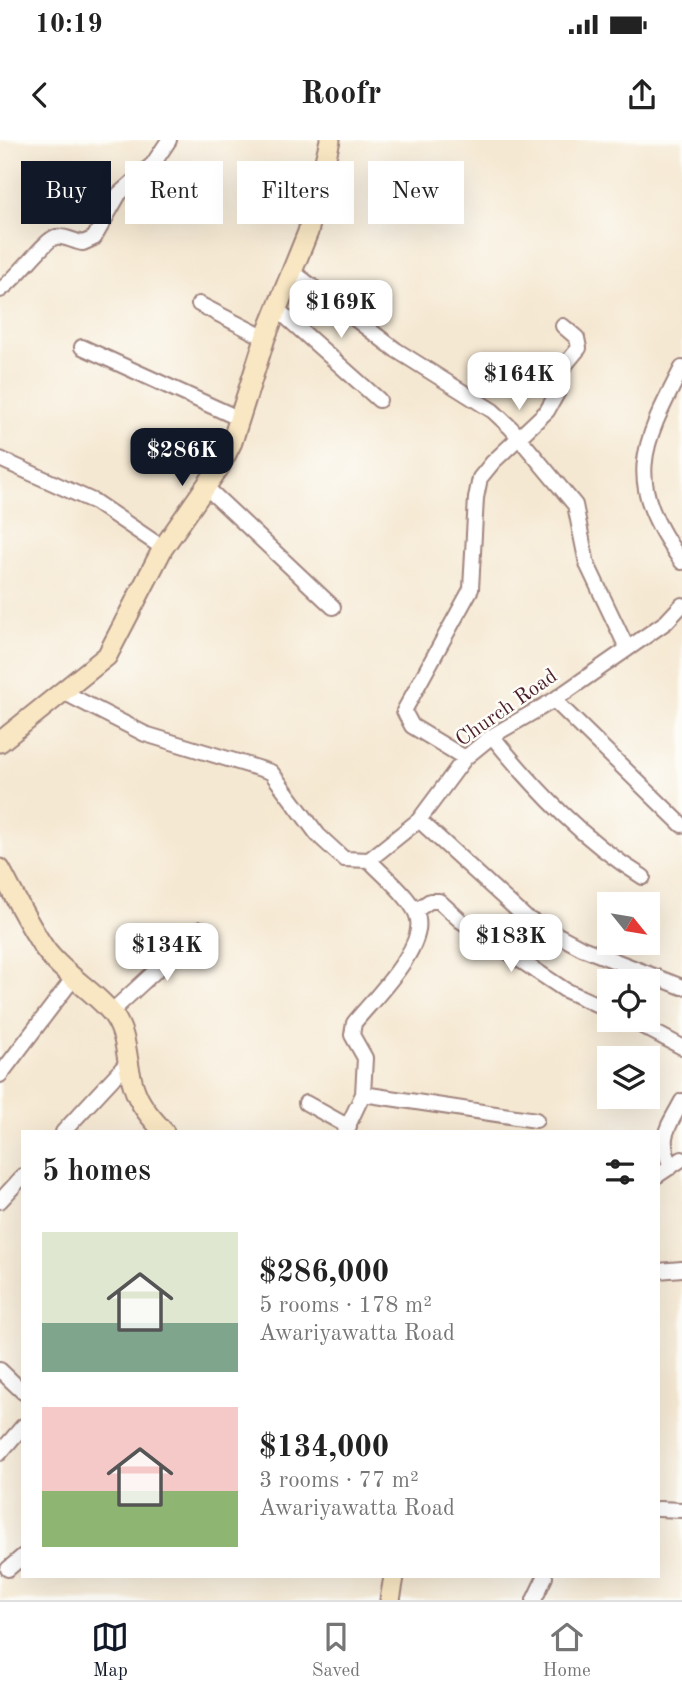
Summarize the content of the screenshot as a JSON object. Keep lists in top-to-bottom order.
{
  "streets": {
    "street": ["Church Road"]
  },
  "north": "bottom right",
  "page": {
    "status": "10:19",
    "header": "Roofr",
    "chip": [
      "Buy",
      "Rent",
      "Filters",
      "New"
    ],
    "price": [
      "$169K",
      "$164K",
      "$286K",
      "$183K",
      "$134K"
    ],
    "heading": "5 homes",
    "list": [
      {
        "name": "$286,000",
        "note": "5 rooms · 178 m² · Awariyawatta Road"
      },
      {
        "name": "$134,000",
        "note": "3 rooms · 77 m² · Awariyawatta Road"
      }
    ],
    "tabs": ["Map", "Saved", "Home"]
  }
}
